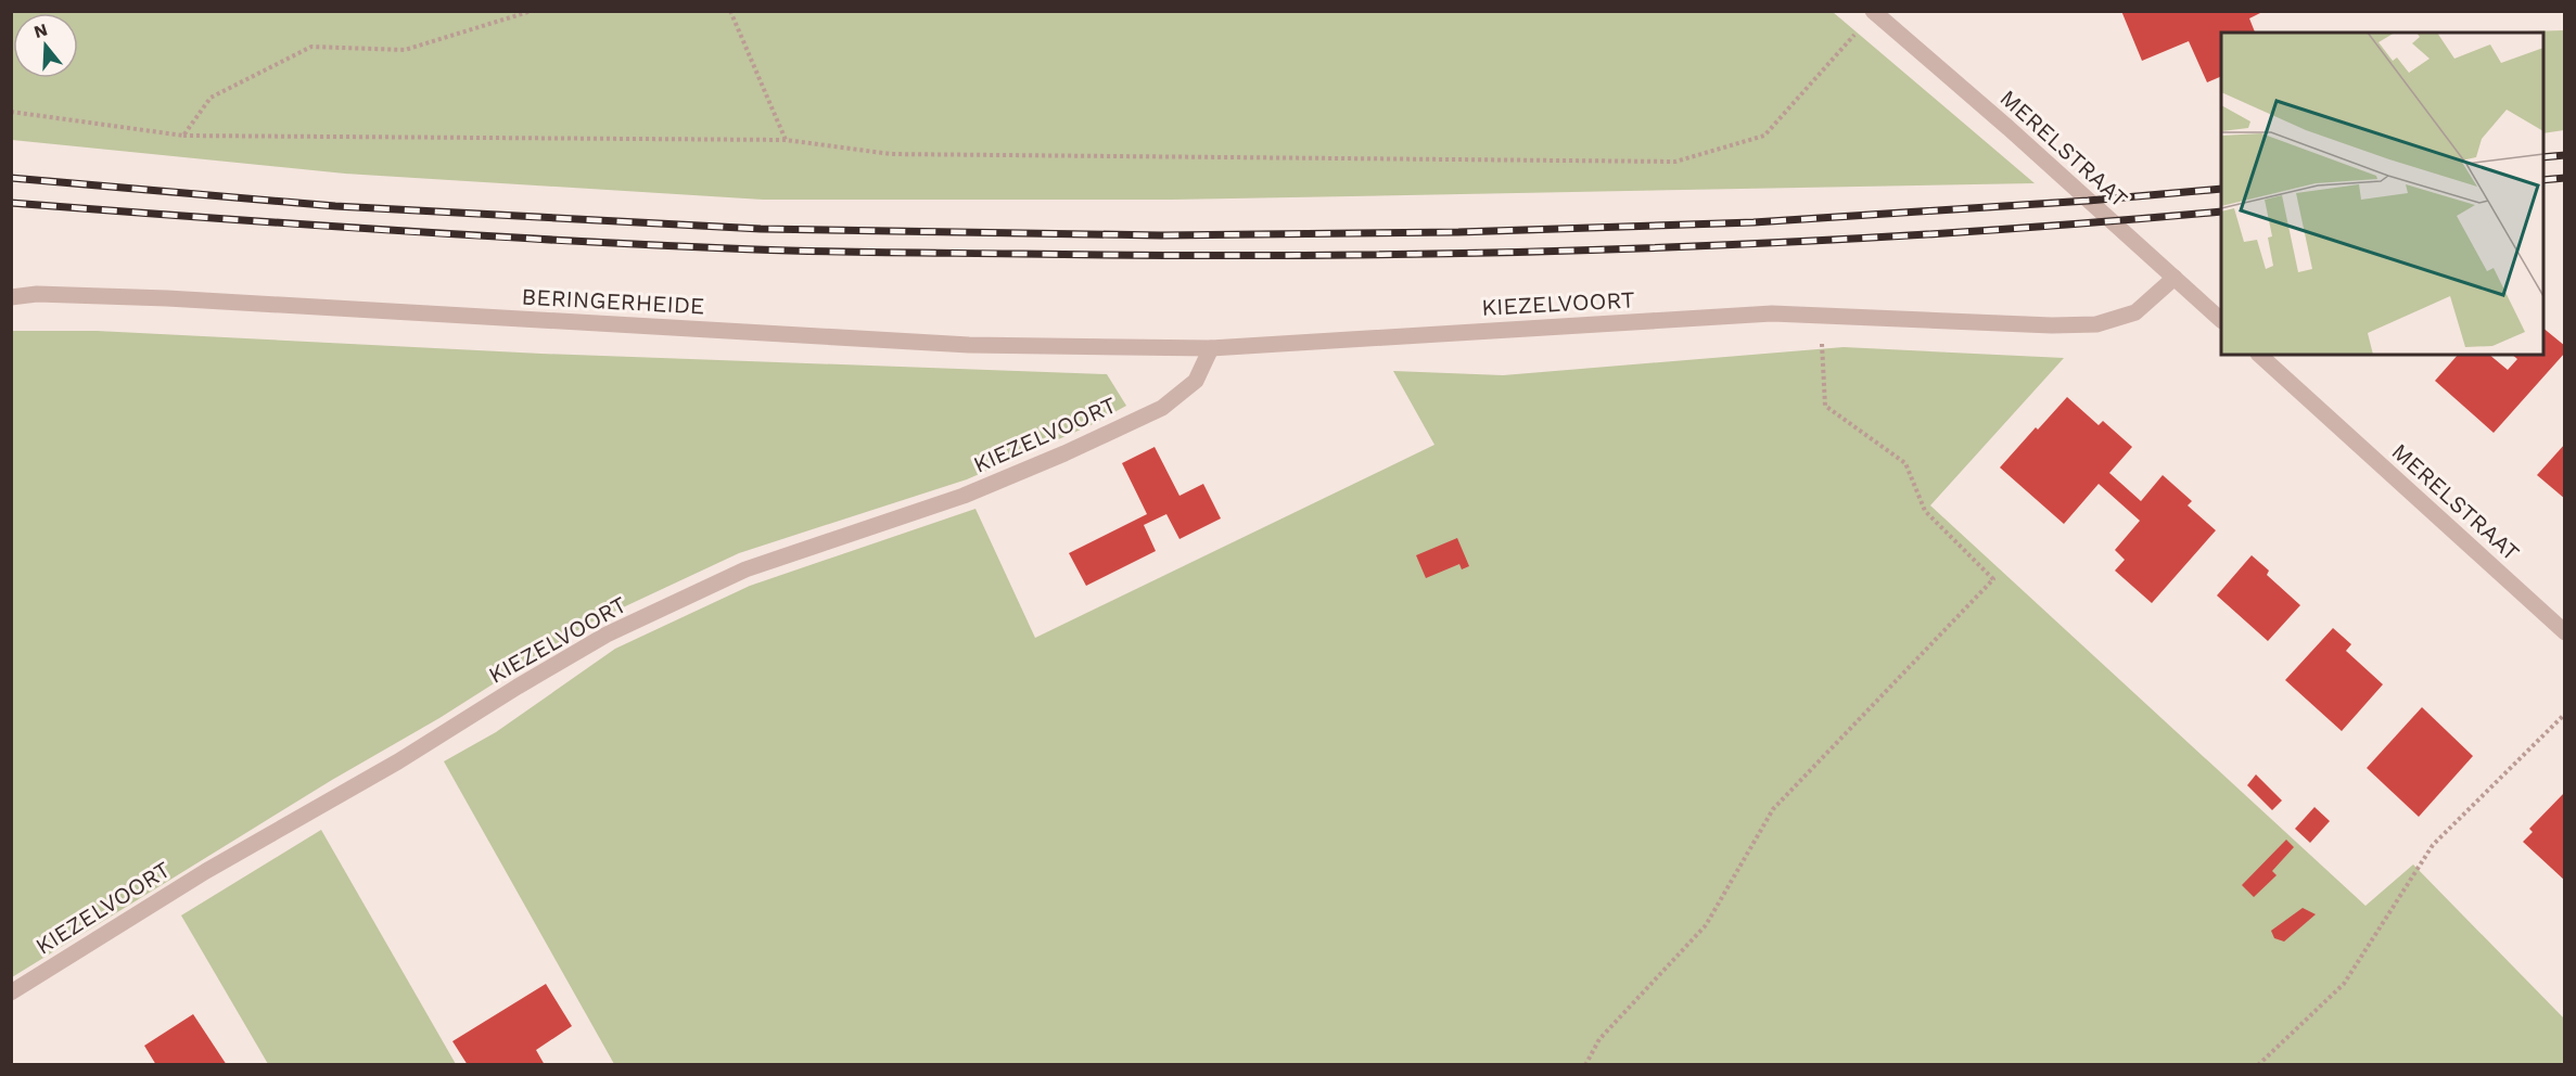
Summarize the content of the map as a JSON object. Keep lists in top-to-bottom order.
{
  "streets": {
    "street": ["MERELSTRAAT", "BERINGERHEIDE", "KIEZELVOORT"]
  },
  "crossings": [
    ["MERELSTRAAT", "KIEZELVOORT"],
    ["BERINGERHEIDE", "KIEZELVOORT"]
  ],
  "north": "top"
}
